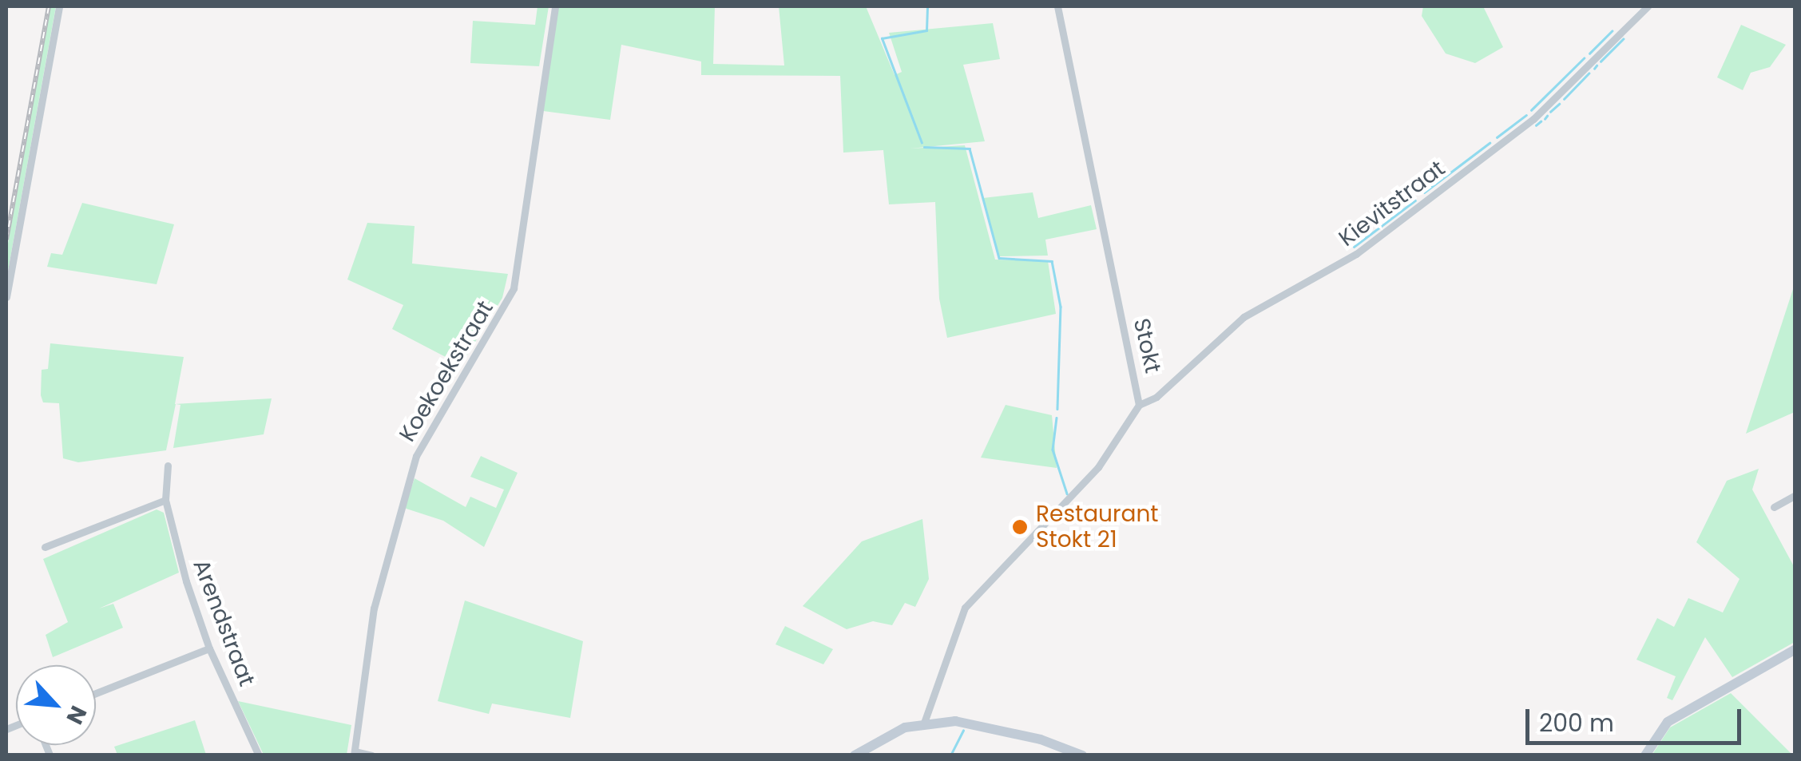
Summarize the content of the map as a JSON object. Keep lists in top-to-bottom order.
{
  "streets": {
    "street": [
      "Kievitstraat",
      "Stokt",
      "Koekoekstraat",
      "Arendstraat"
    ]
  },
  "crossings": [
    ["Kievitstraat", "Stokt"]
  ],
  "places": ["Restaurant Stokt 21"],
  "scale_bar": "200 m",
  "north": "bottom right"
}
